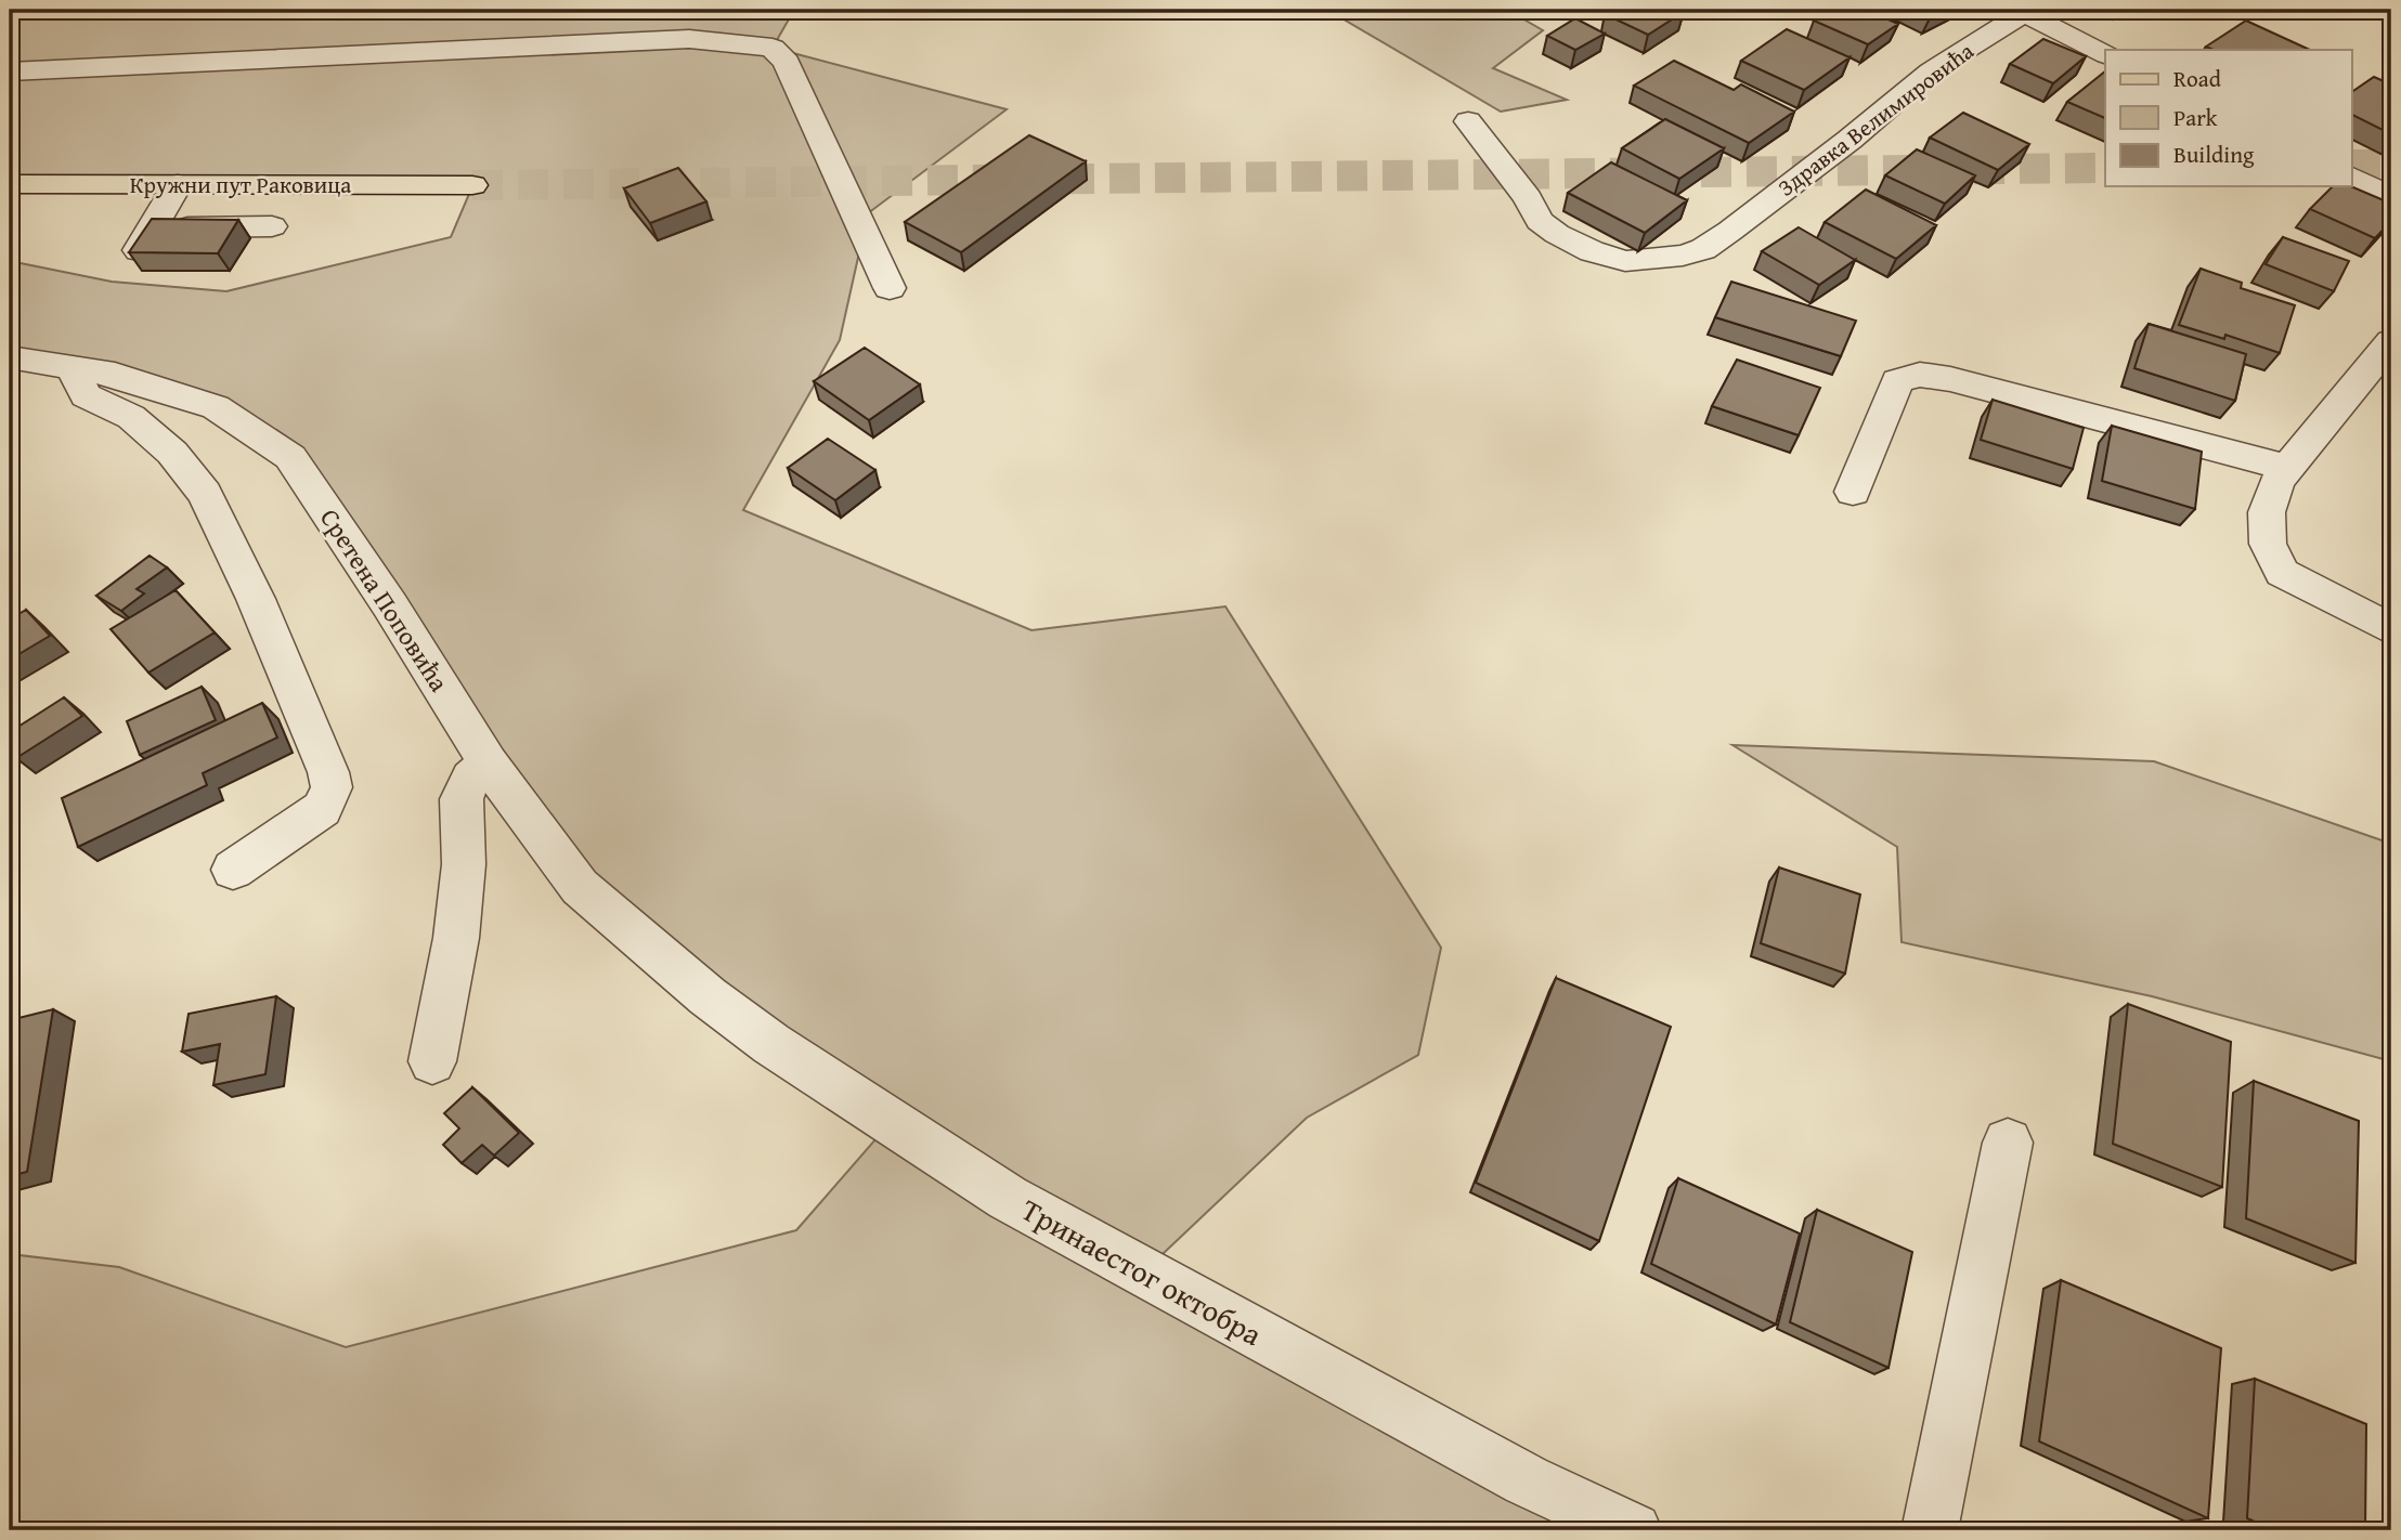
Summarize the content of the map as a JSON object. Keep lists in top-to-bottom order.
{
  "streets": {
    "main road": ["Кружни пут Раковица"],
    "street": ["Здравка Велимировића", "Сретена Поповића", "Тринаестог октобра"]
  },
  "crossings": [
    ["Сретена Поповића", "Тринаестог октобра"]
  ],
  "legend": ["Road", "Park", "Building"]
}
